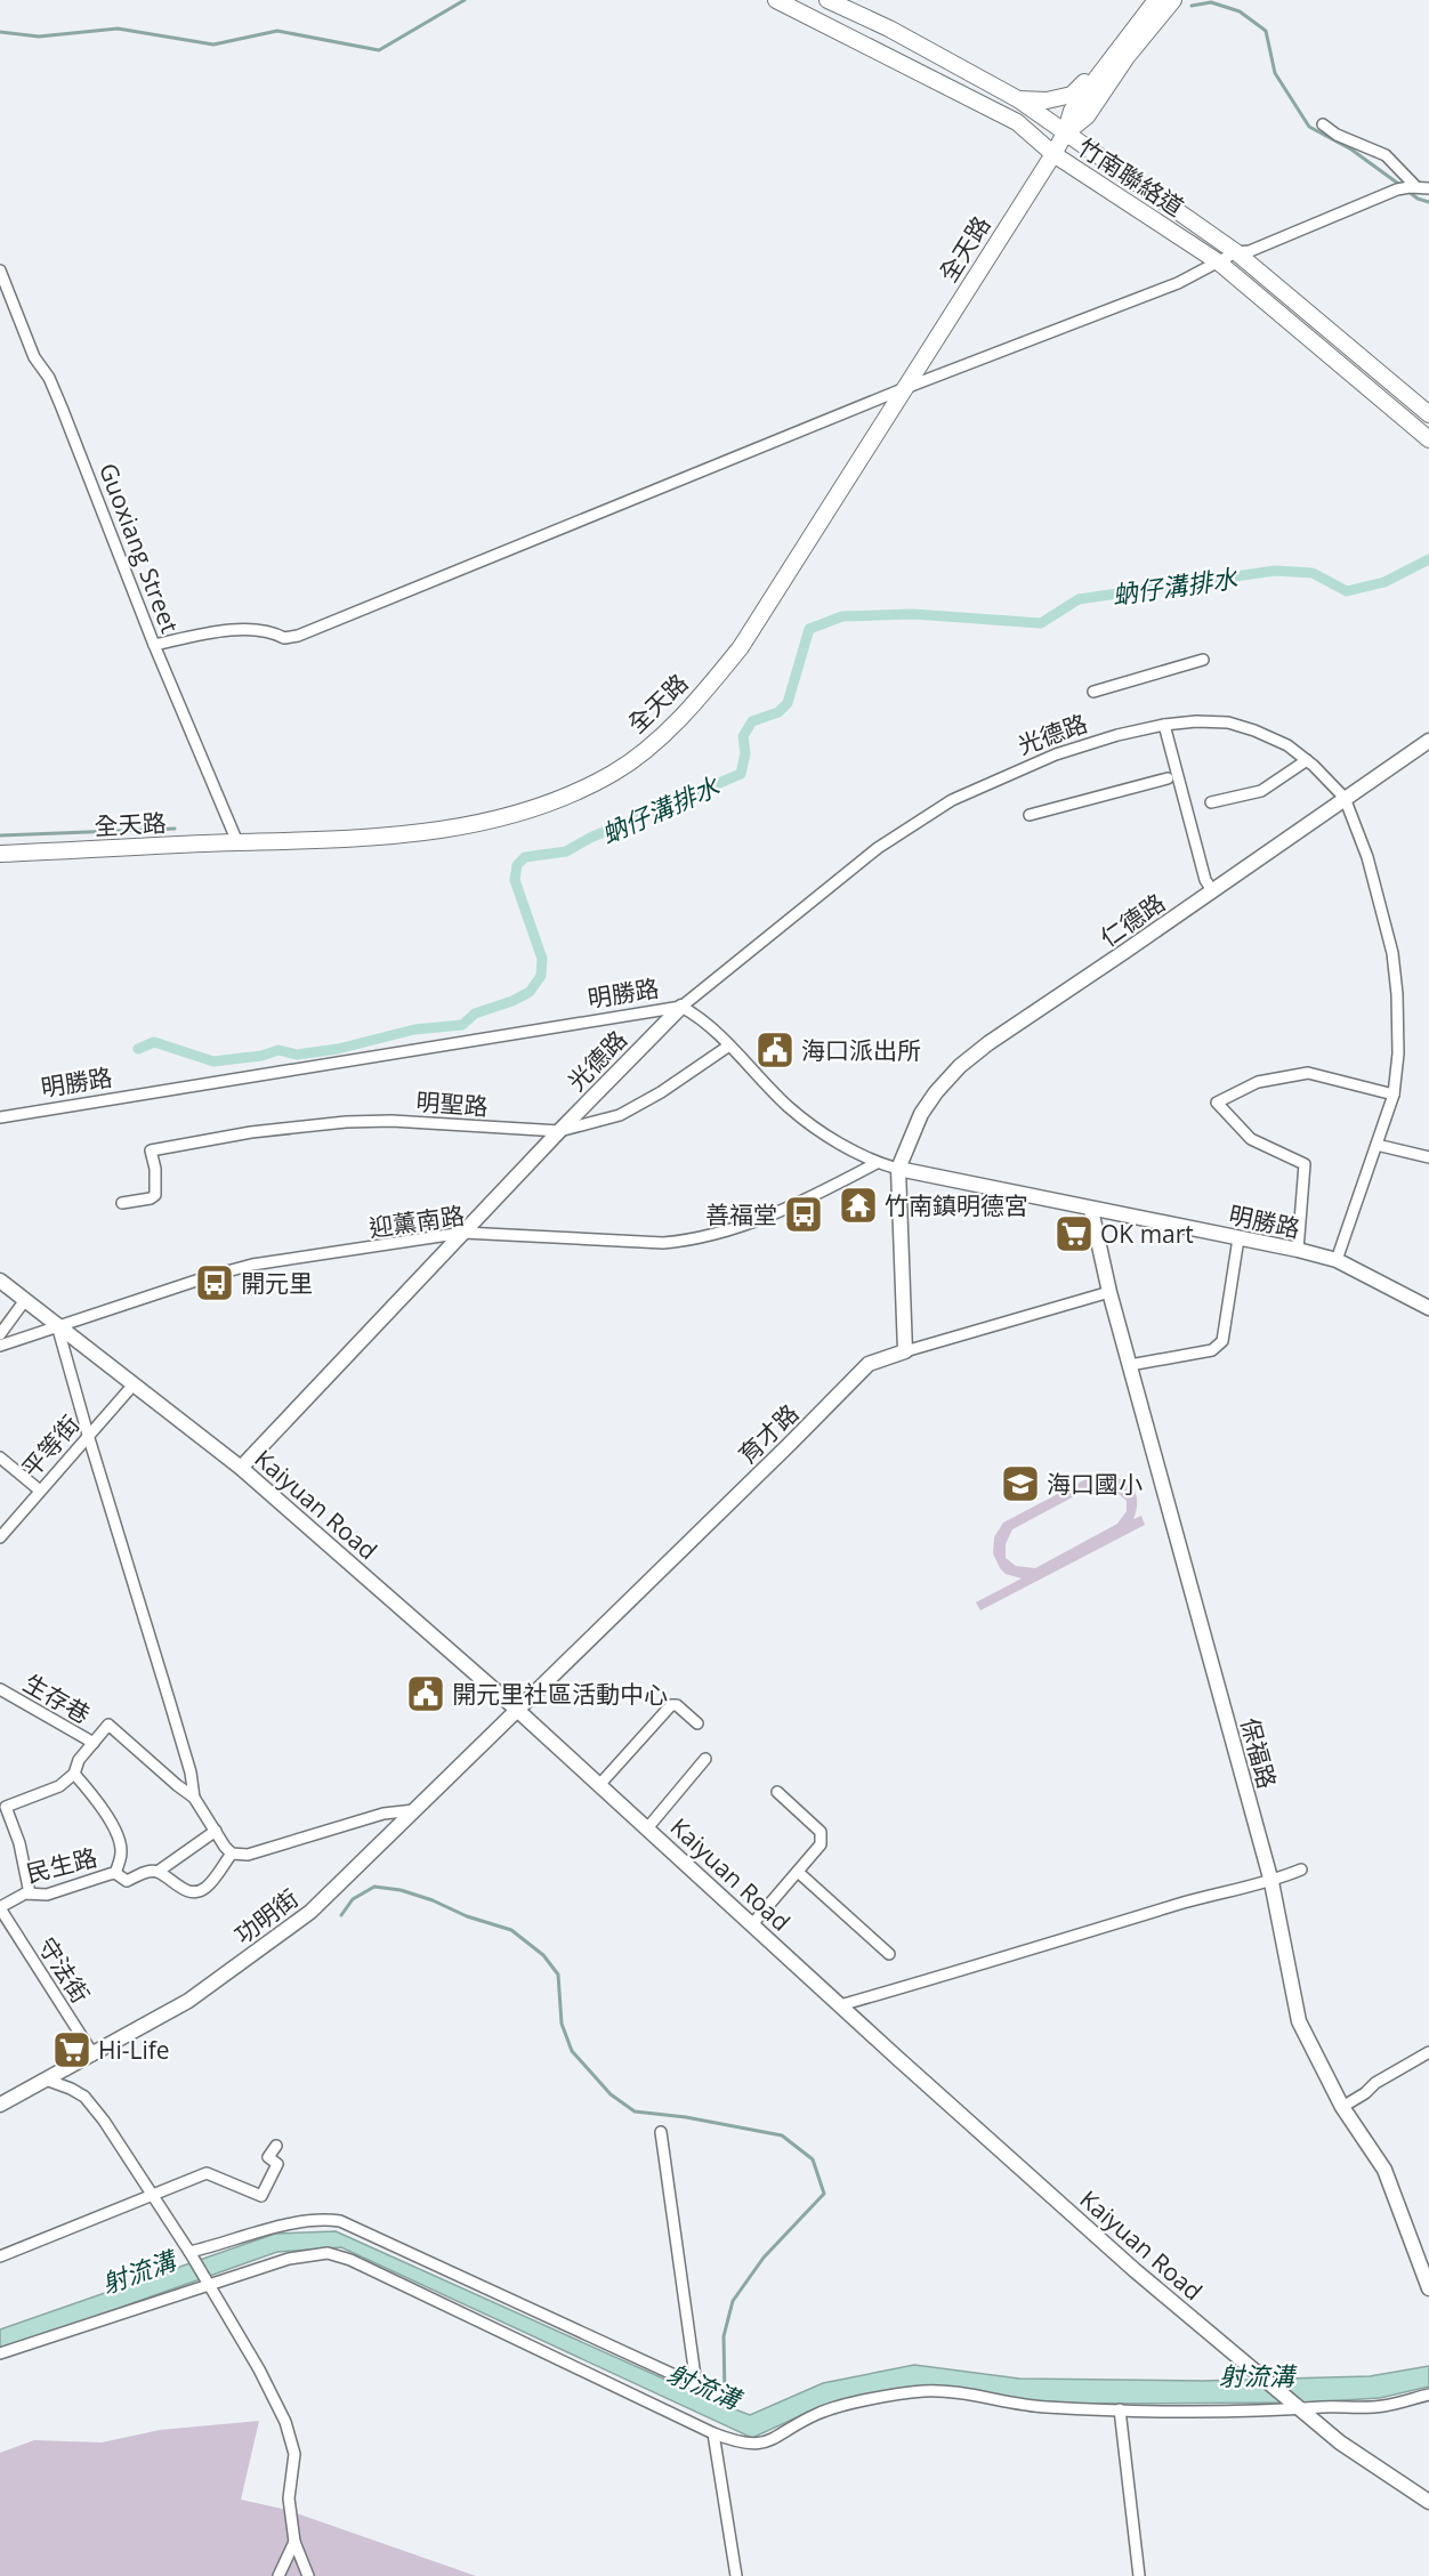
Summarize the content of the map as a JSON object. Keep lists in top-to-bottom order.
{
  "streets": {
    "main road": ["竹南聯絡道", "全天路"],
    "street": [
      "Guoxiang Street",
      "光德路",
      "仁德路",
      "明勝路",
      "明聖路",
      "迎薰南路",
      "育才路",
      "平等街",
      "Kaiyuan Road",
      "生存巷",
      "保福路",
      "民生路",
      "功明街",
      "守法街"
    ]
  },
  "crossings": [
    ["竹南聯絡道", "全天路"],
    ["全天路", "Guoxiang Street"],
    ["光德路", "仁德路"],
    ["光德路", "明勝路"],
    ["光德路", "明聖路"],
    ["光德路", "迎薰南路"],
    ["光德路", "Kaiyuan Road"],
    ["仁德路", "明勝路"],
    ["明勝路", "明聖路"],
    ["明勝路", "迎薰南路"],
    ["明勝路", "保福路"],
    ["迎薰南路", "Kaiyuan Road"],
    ["育才路", "Kaiyuan Road"],
    ["育才路", "保福路"],
    ["育才路", "功明街"],
    ["平等街", "Kaiyuan Road"],
    ["Kaiyuan Road", "功明街"],
    ["民生路", "守法街"],
    ["功明街", "守法街"]
  ],
  "water": ["蚋仔溝排水", "射流溝"],
  "places": {
    "public building": ["海口派出所", "開元里社區活動中心"],
    "temple": ["竹南鎮明德宮"],
    "bus stop": ["善福堂", "開元里"],
    "supermarket": ["OK mart", "Hi-Life"],
    "school or university": ["海口國小"]
  }
}
